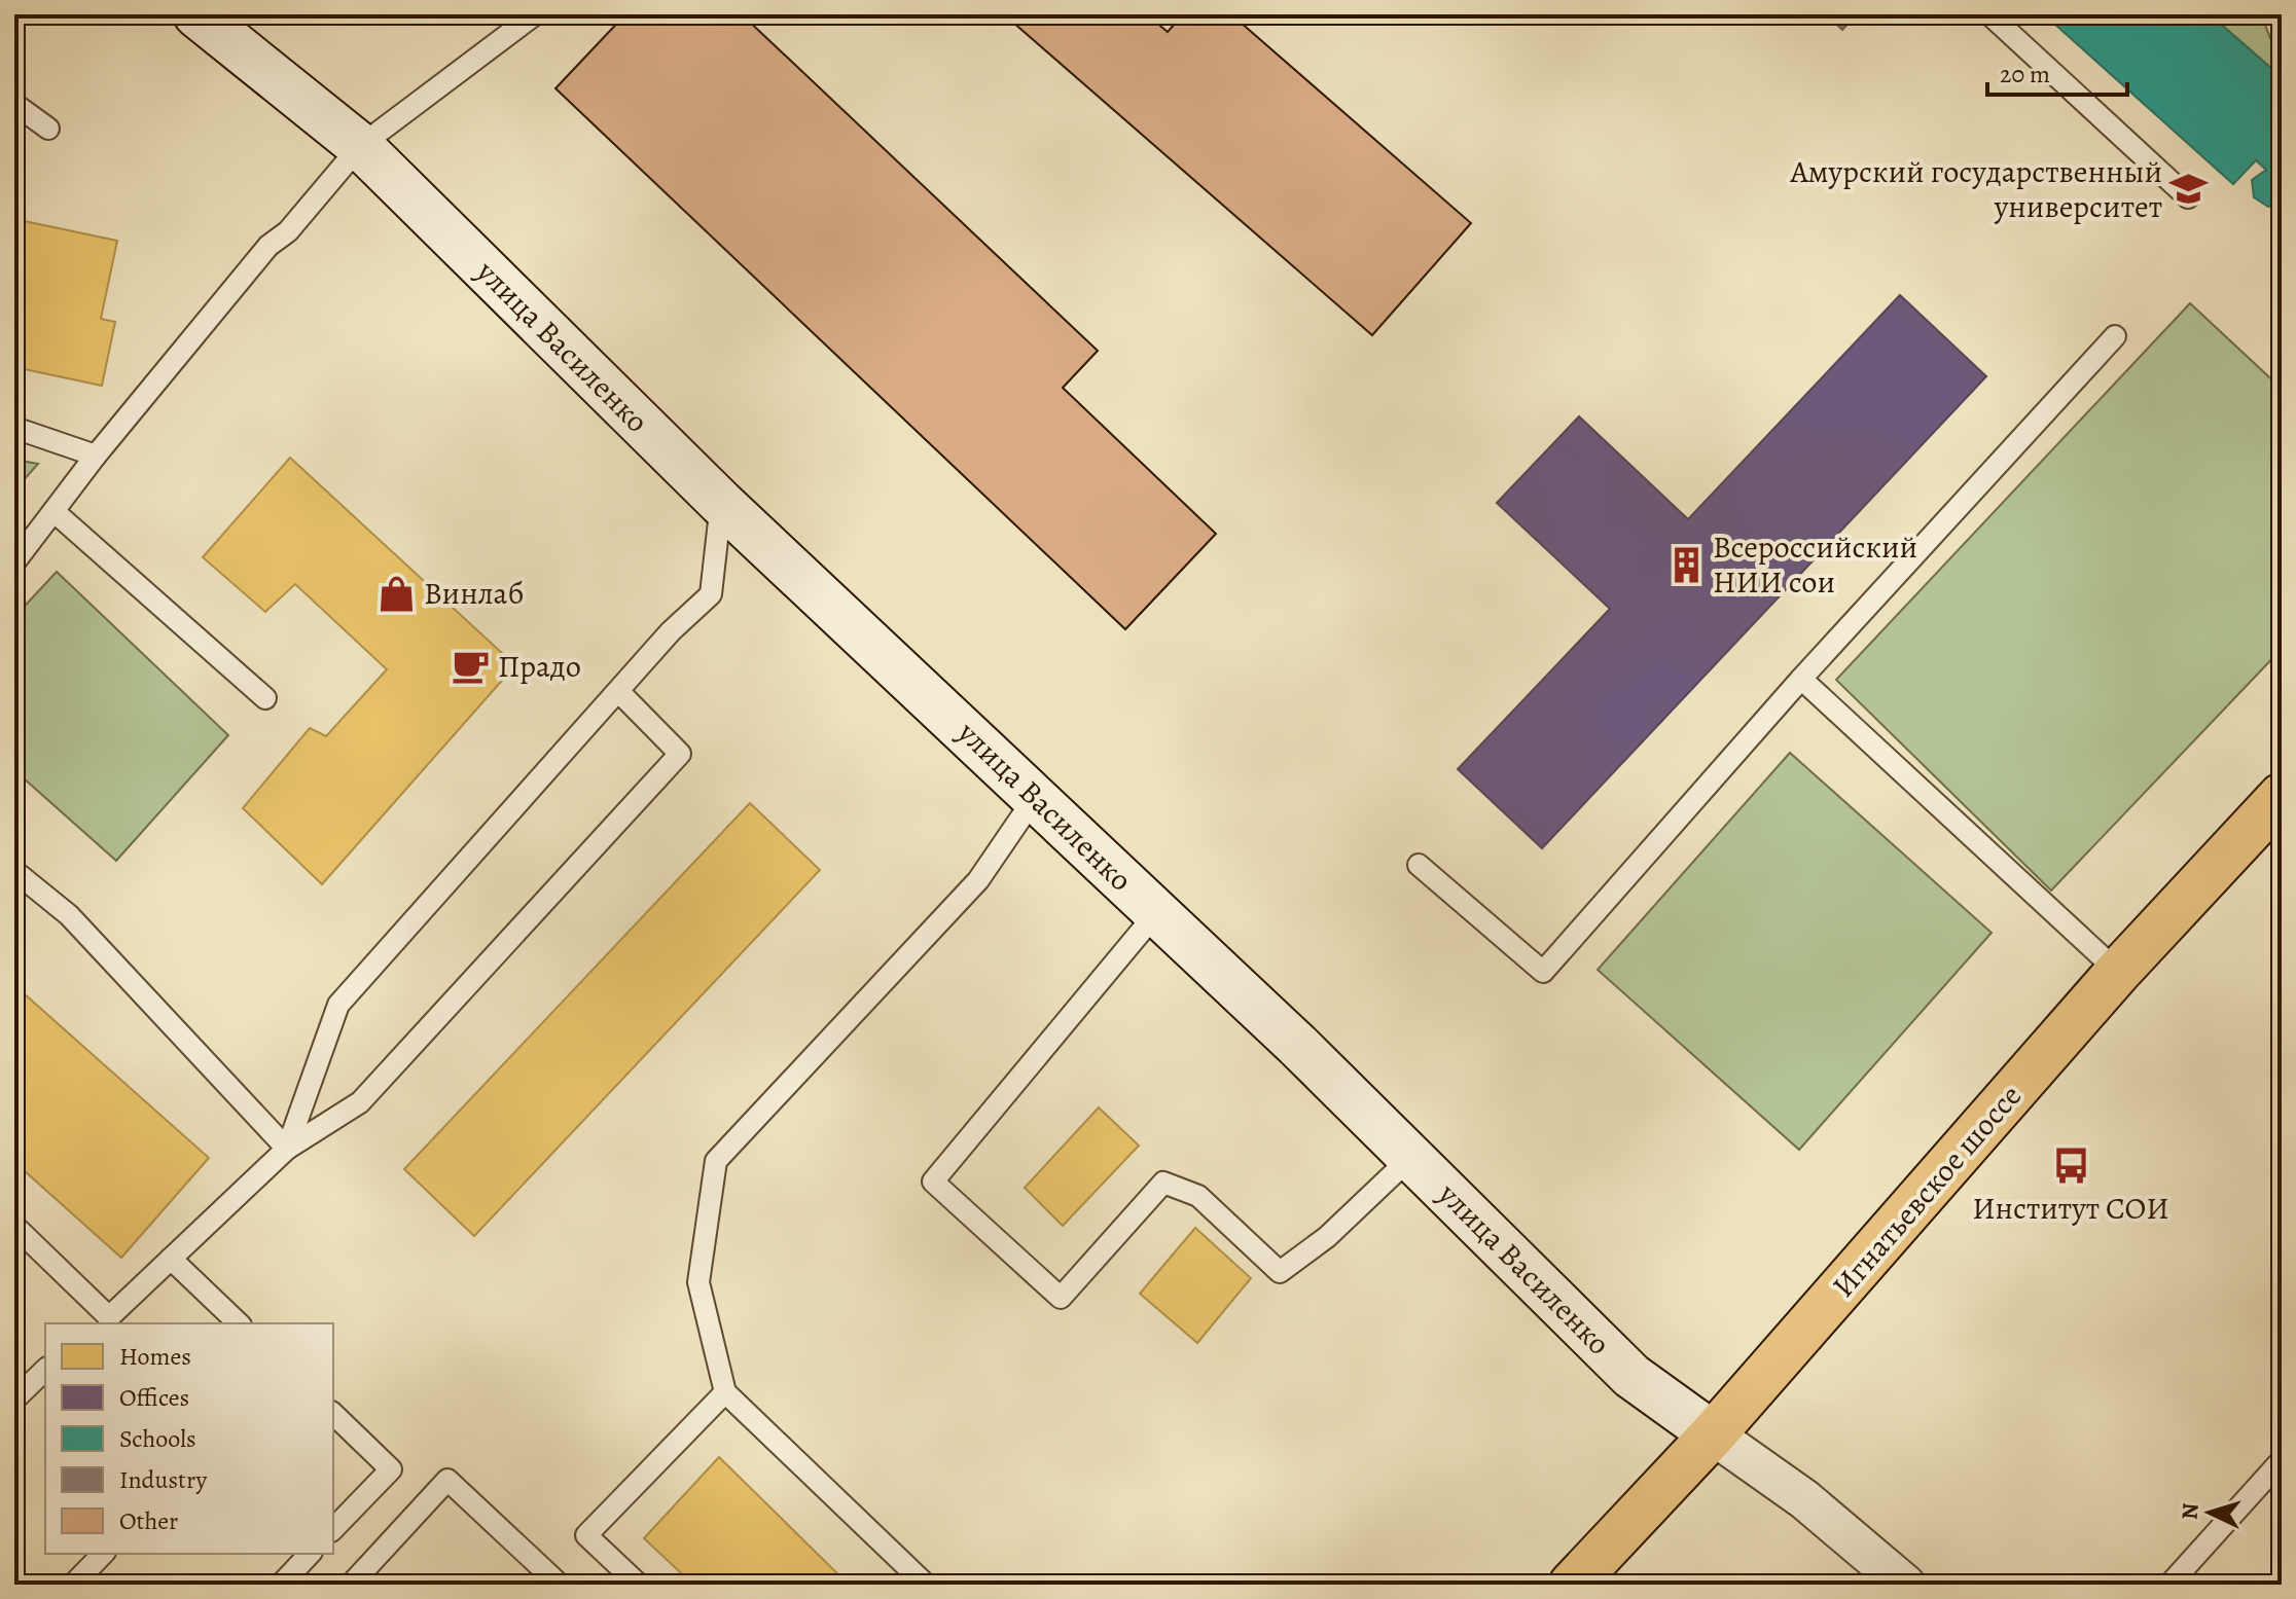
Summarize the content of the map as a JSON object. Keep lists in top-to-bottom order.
{
  "streets": {
    "main road": ["улица Василенко", "Игнатьевское шоссе"]
  },
  "crossings": [
    ["улица Василенко", "Игнатьевское шоссе"]
  ],
  "places": {
    "school or university": ["Амурский государственный университет"],
    "building": ["Всероссийский НИИ сои"],
    "shop": ["Винлаб"],
    "cafe": ["Прадо"],
    "bus stop": ["Институт СОИ"]
  },
  "legend": [
    "Homes",
    "Offices",
    "Schools",
    "Industry",
    "Other"
  ],
  "scale_bar": "20 m",
  "north": "left"
}
